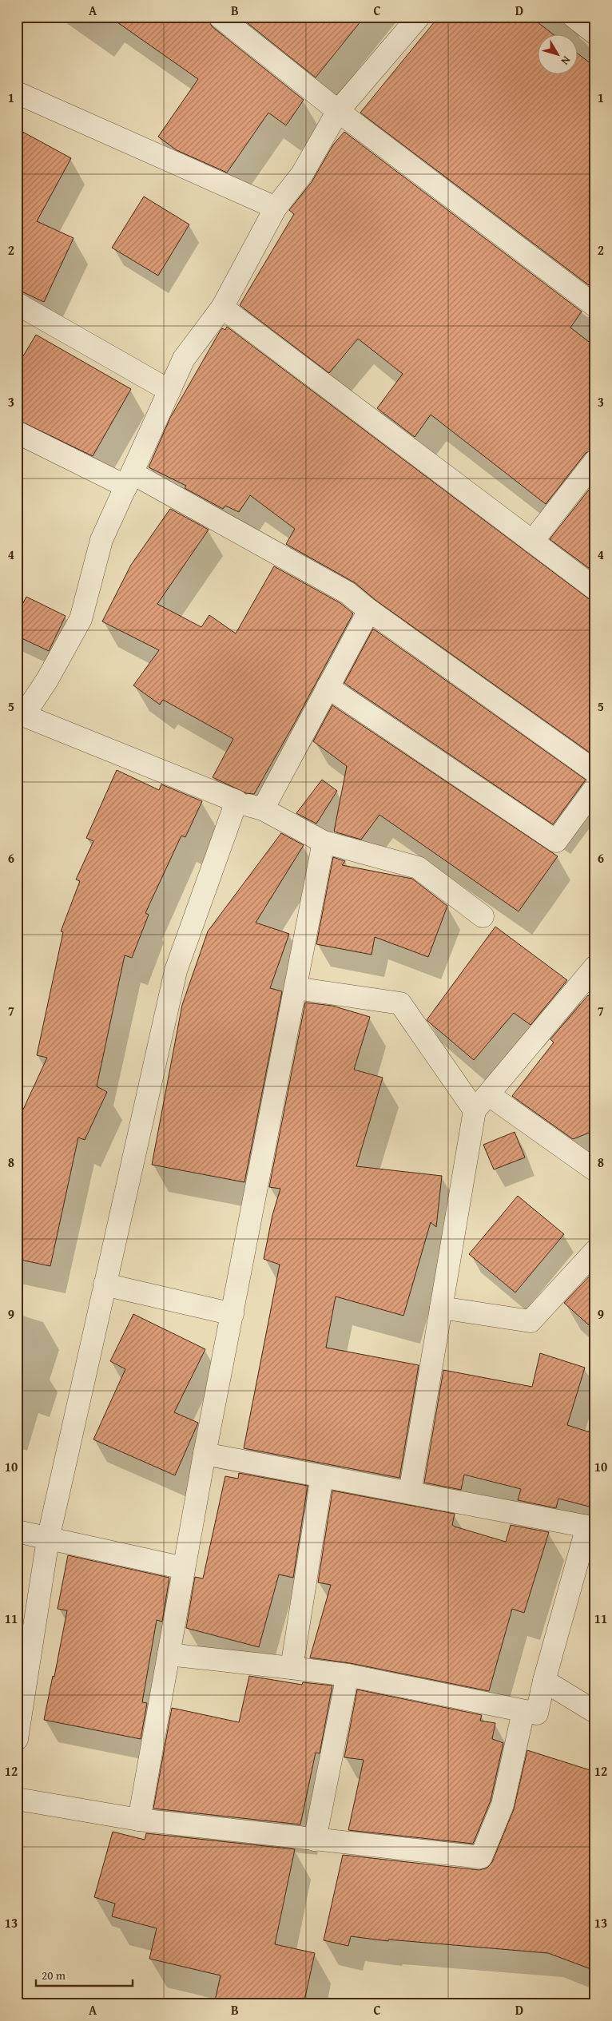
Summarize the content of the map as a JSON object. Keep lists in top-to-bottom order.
{
  "scale_bar": "20 m",
  "north": "bottom right",
  "grid": {
    "columns": [
      "A",
      "B",
      "C",
      "D"
    ],
    "rows": [
      "1",
      "2",
      "3",
      "4",
      "5",
      "6",
      "7",
      "8",
      "9",
      "10",
      "11",
      "12",
      "13"
    ]
  }
}
